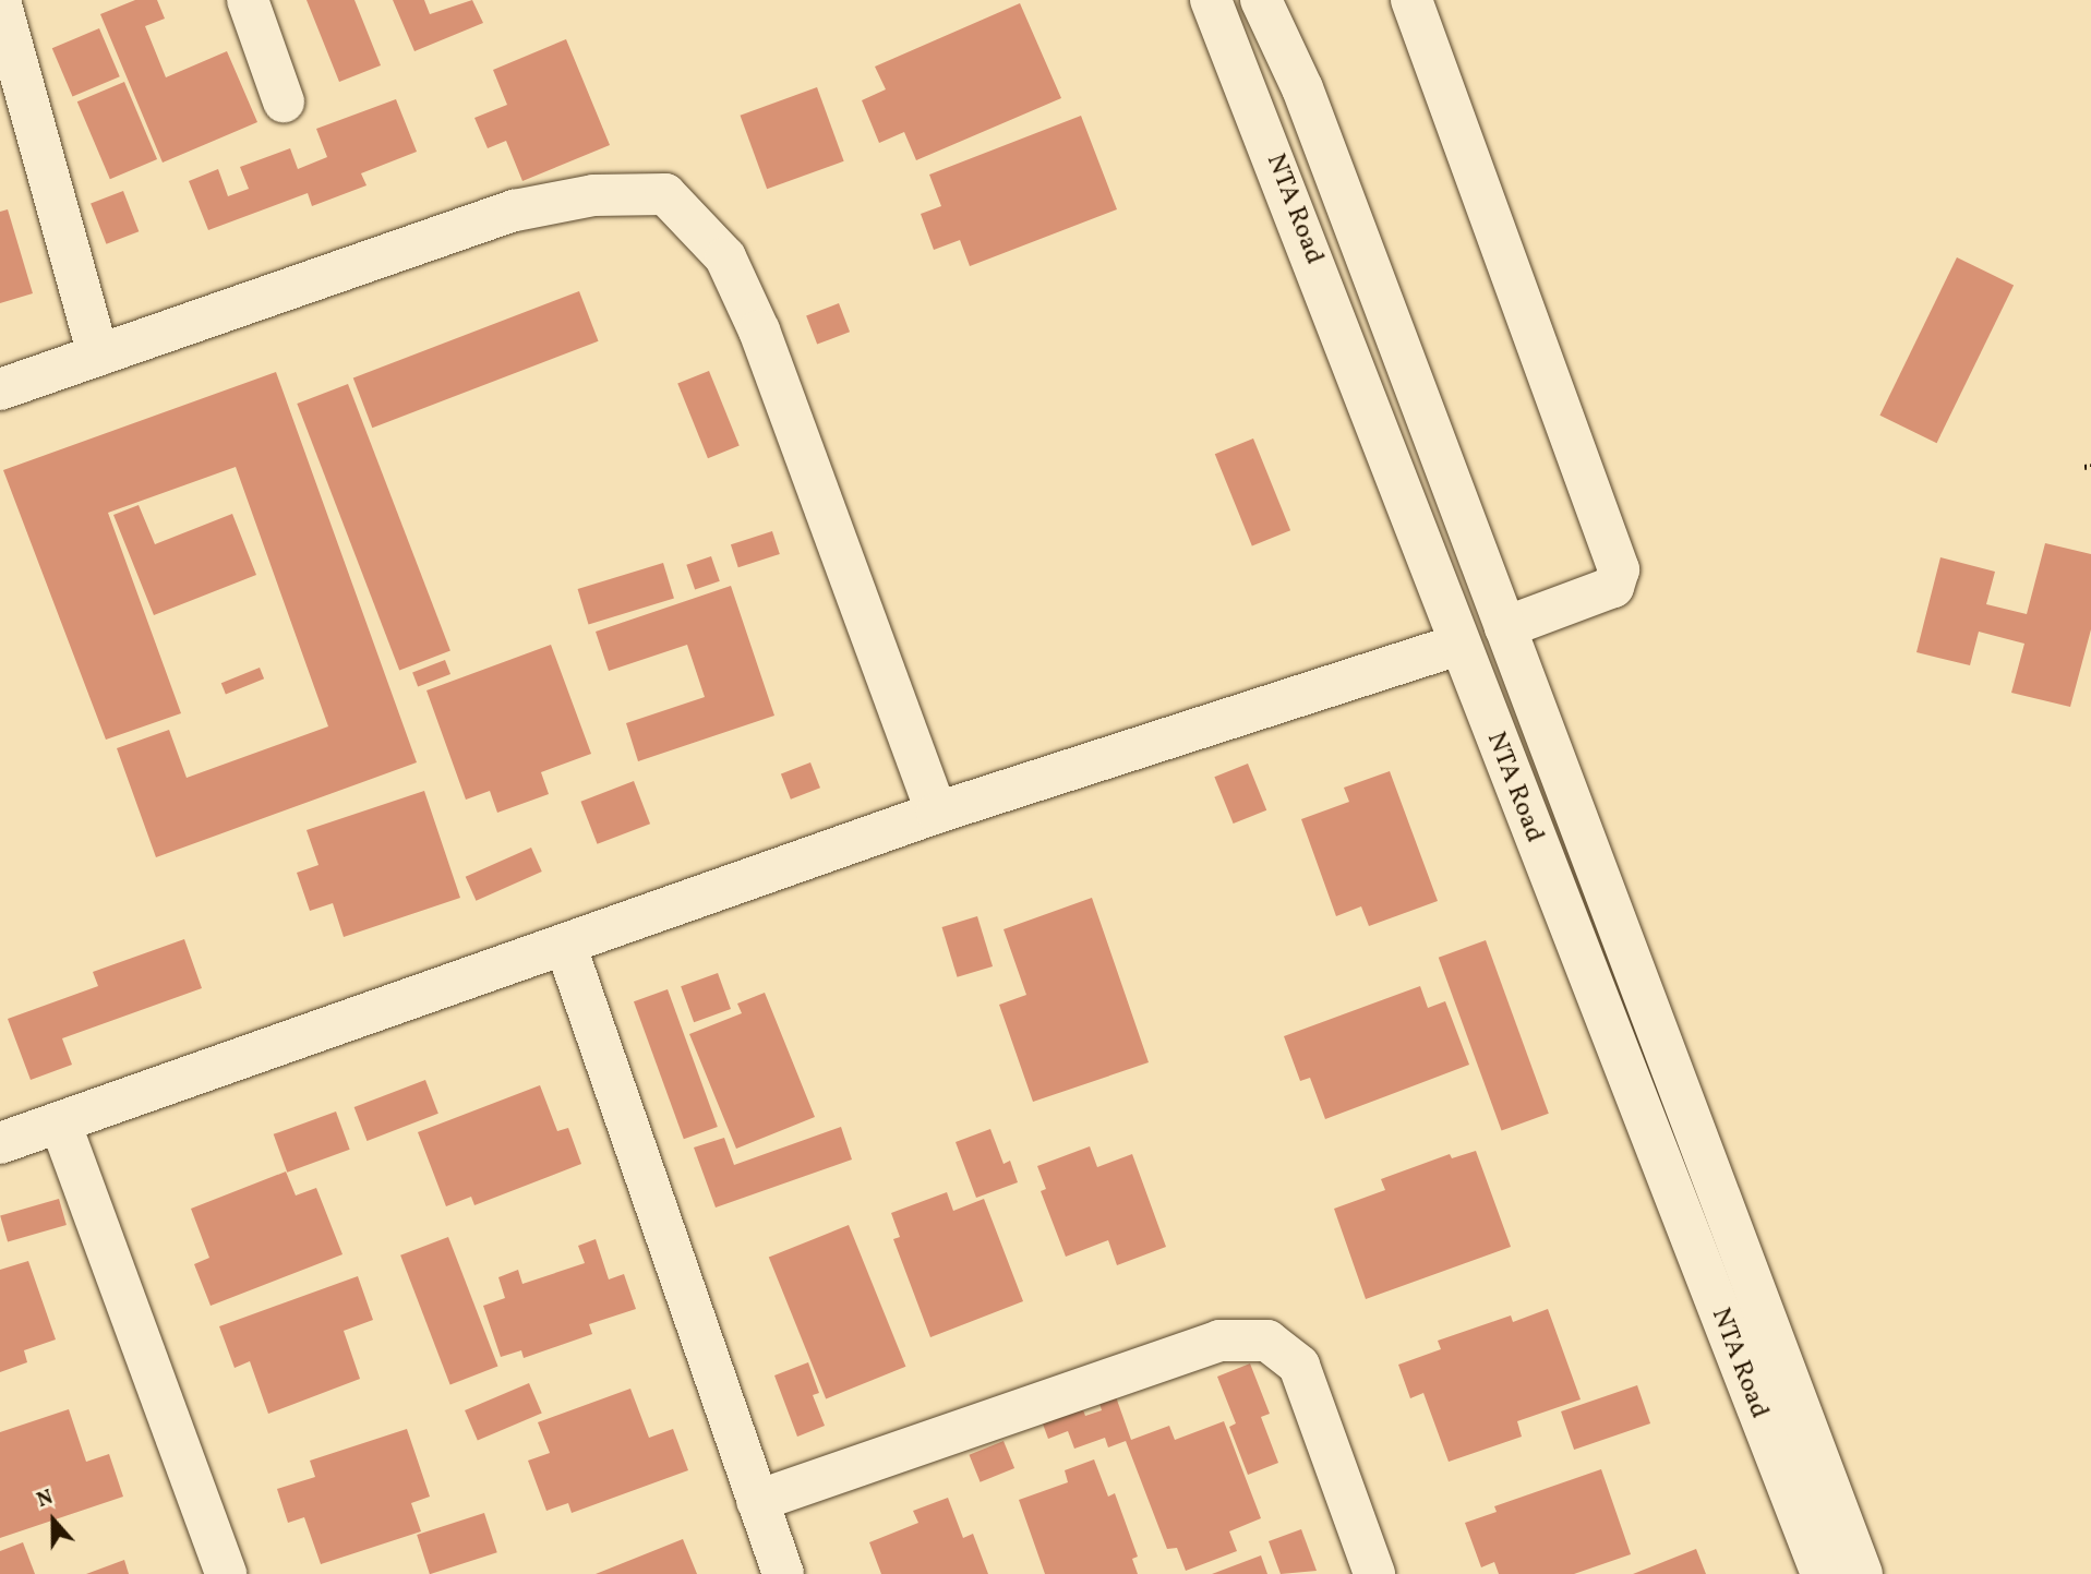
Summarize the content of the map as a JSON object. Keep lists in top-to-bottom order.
{
  "streets": {
    "street": ["NTA Road"]
  },
  "north": "top"
}
